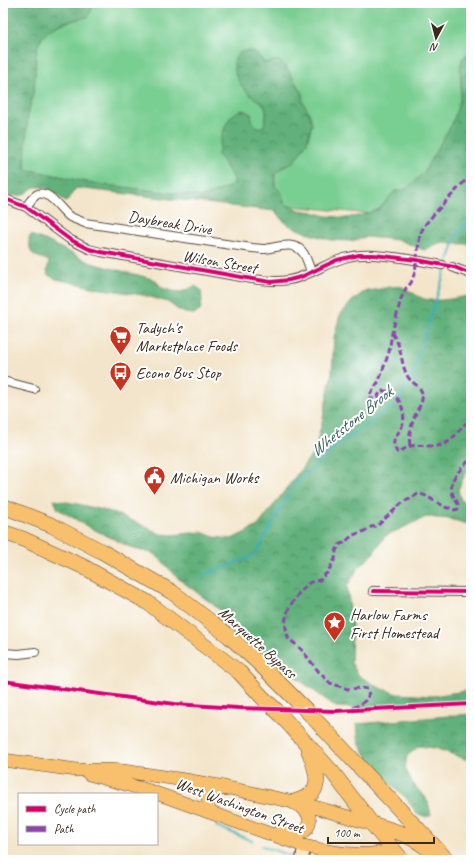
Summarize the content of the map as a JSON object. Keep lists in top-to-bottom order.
{
  "streets": {
    "highway": ["Marquette Bypass"],
    "main road": ["West Washington Street"],
    "street": ["Daybreak Drive", "Wilson Street"]
  },
  "crossings": [
    ["Daybreak Drive", "Wilson Street"]
  ],
  "water": ["Whetstone Brook"],
  "places": {
    "supermarket": ["Tadych's Marketplace Foods"],
    "bus stop": ["Econo Bus Stop"],
    "public building": ["Michigan Works"],
    "place": ["Harlow Farms First Homestead"]
  },
  "legend": ["Cycle path", "Path"],
  "scale_bar": "100 m",
  "north": "bottom"
}
